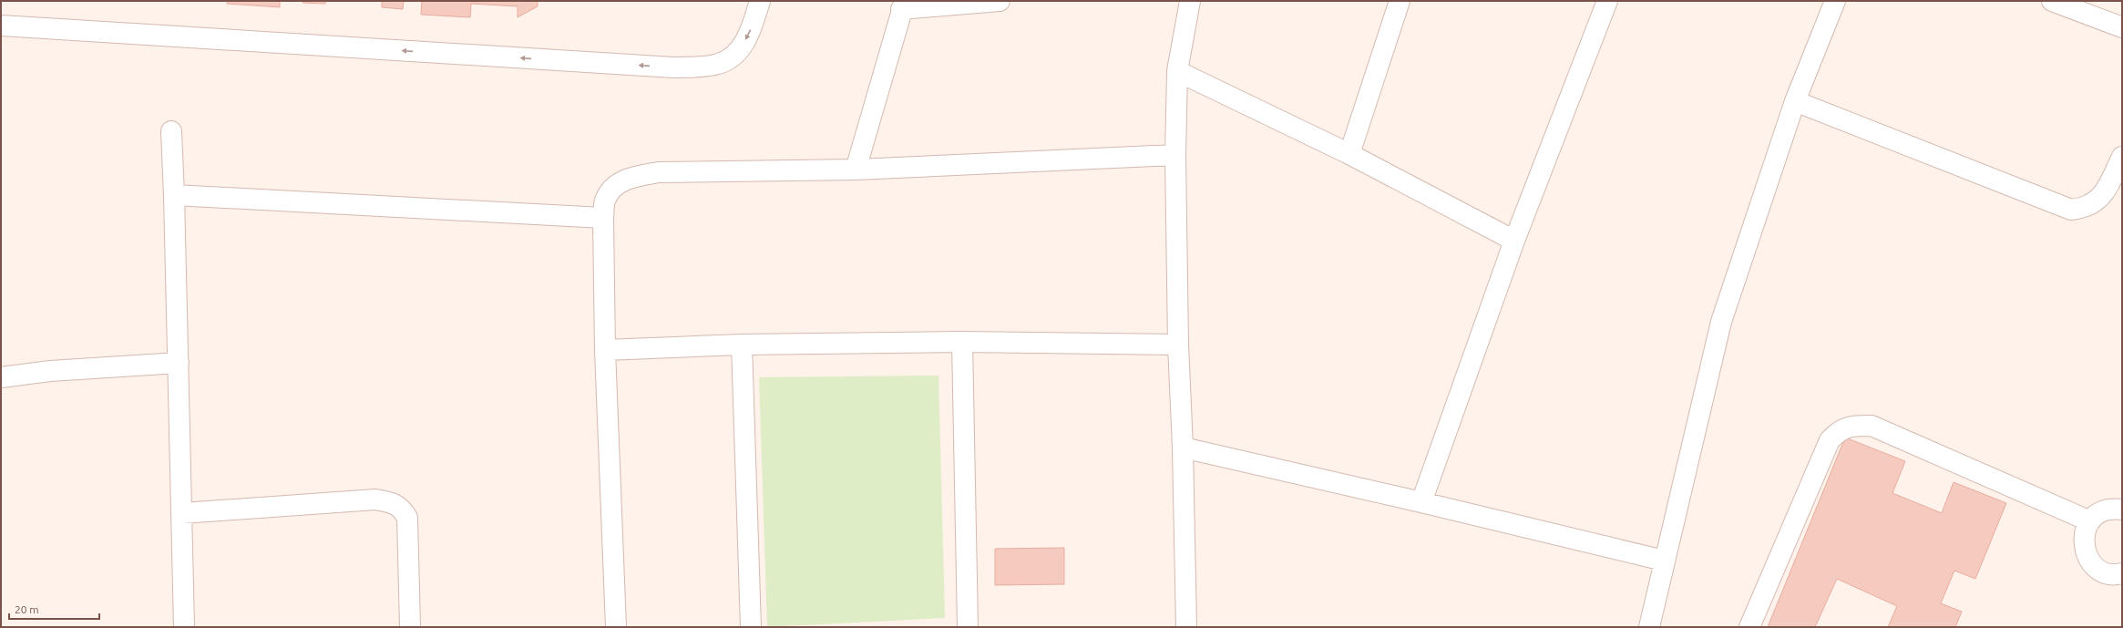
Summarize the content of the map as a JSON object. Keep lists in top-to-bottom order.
{
  "scale_bar": "20 m"
}
